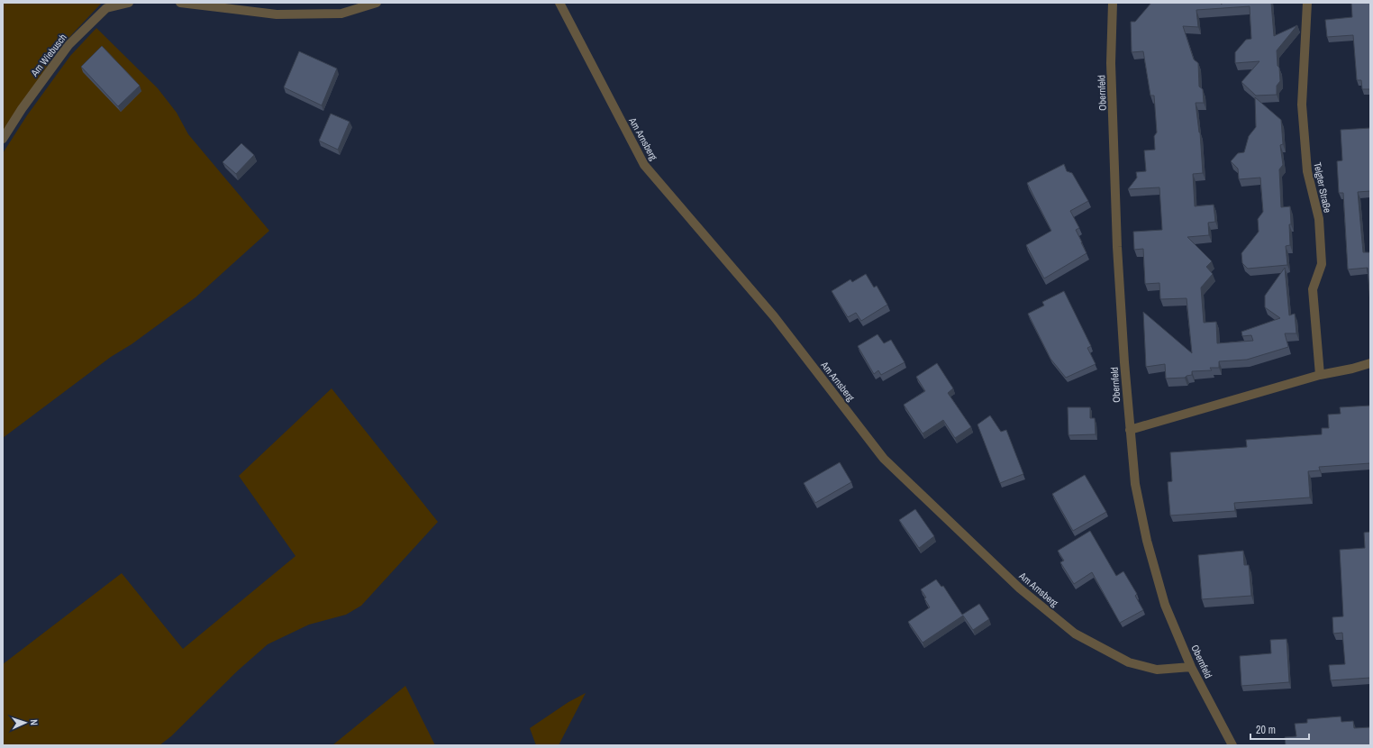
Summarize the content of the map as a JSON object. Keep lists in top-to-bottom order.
{
  "streets": {
    "street": [
      "Am Wiebusch",
      "Obernfeld",
      "Am Arnsberg",
      "Telgter Straße"
    ]
  },
  "crossings": [
    ["Obernfeld", "Am Arnsberg"]
  ],
  "scale_bar": "20 m",
  "north": "right"
}
